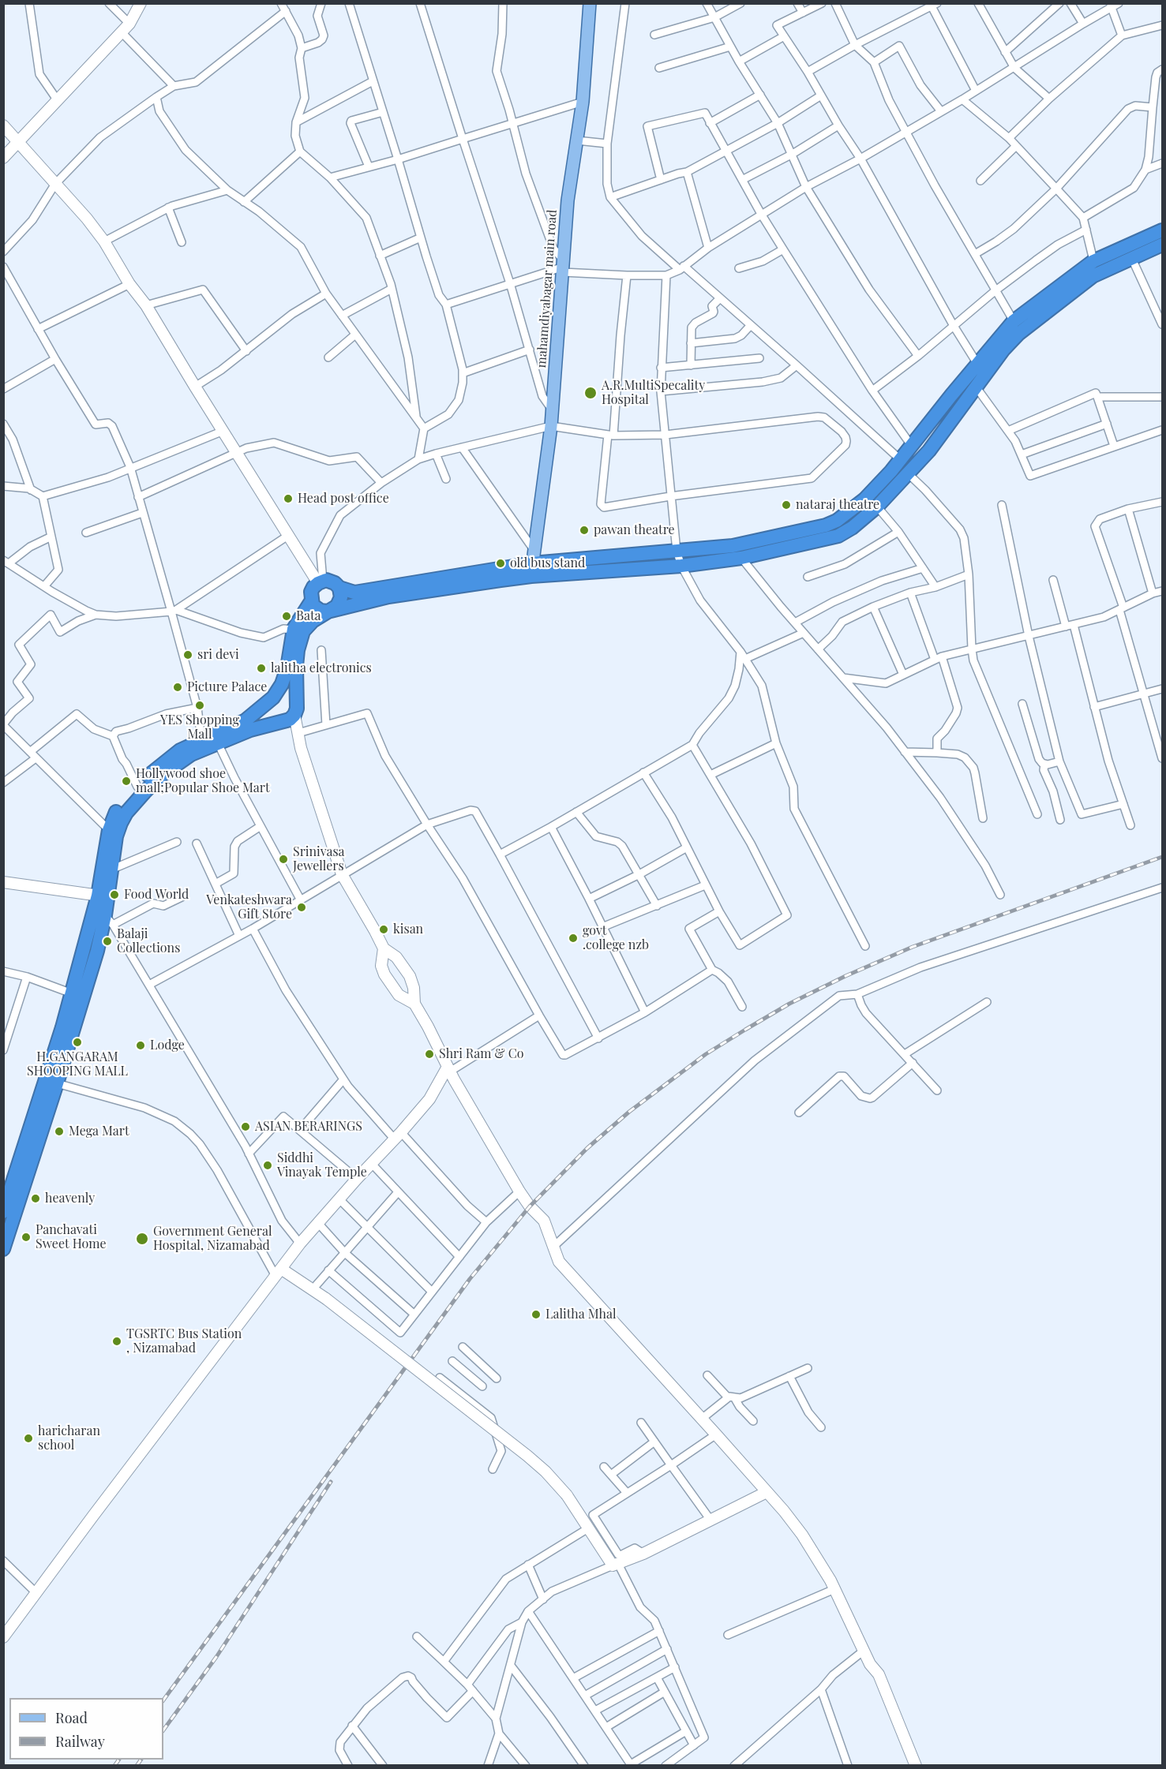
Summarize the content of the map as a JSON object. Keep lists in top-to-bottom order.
{
  "streets": {
    "main road": ["mahamdiyabagar main road"]
  },
  "places": [
    "A.R.MultiSpecality Hospital",
    "Head post office",
    "nataraj theatre",
    "pawan theatre",
    "old bus stand",
    "Bata",
    "sri devi",
    "lalitha electronics",
    "Picture Palace",
    "YES Shopping Mall",
    "Hollywood shoe mall;Popular Shoe Mart",
    "Srinivasa Jewellers",
    "Food World",
    "Venkateshwara Gift Store",
    "kisan",
    "govt .college nzb",
    "Balaji Collections",
    "H.GANGARAM SHOOPING MALL",
    "Lodge",
    "Shri Ram & Co",
    "ASIAN BERARINGS",
    "Mega Mart",
    "Siddhi Vinayak Temple",
    "heavenly",
    "Panchavati Sweet Home",
    "Government General Hospital, Nizamabad",
    "Lalitha Mhal",
    "TGSRTC Bus Station , Nizamabad",
    "haricharan school"
  ],
  "legend": ["Road", "Railway"]
}
